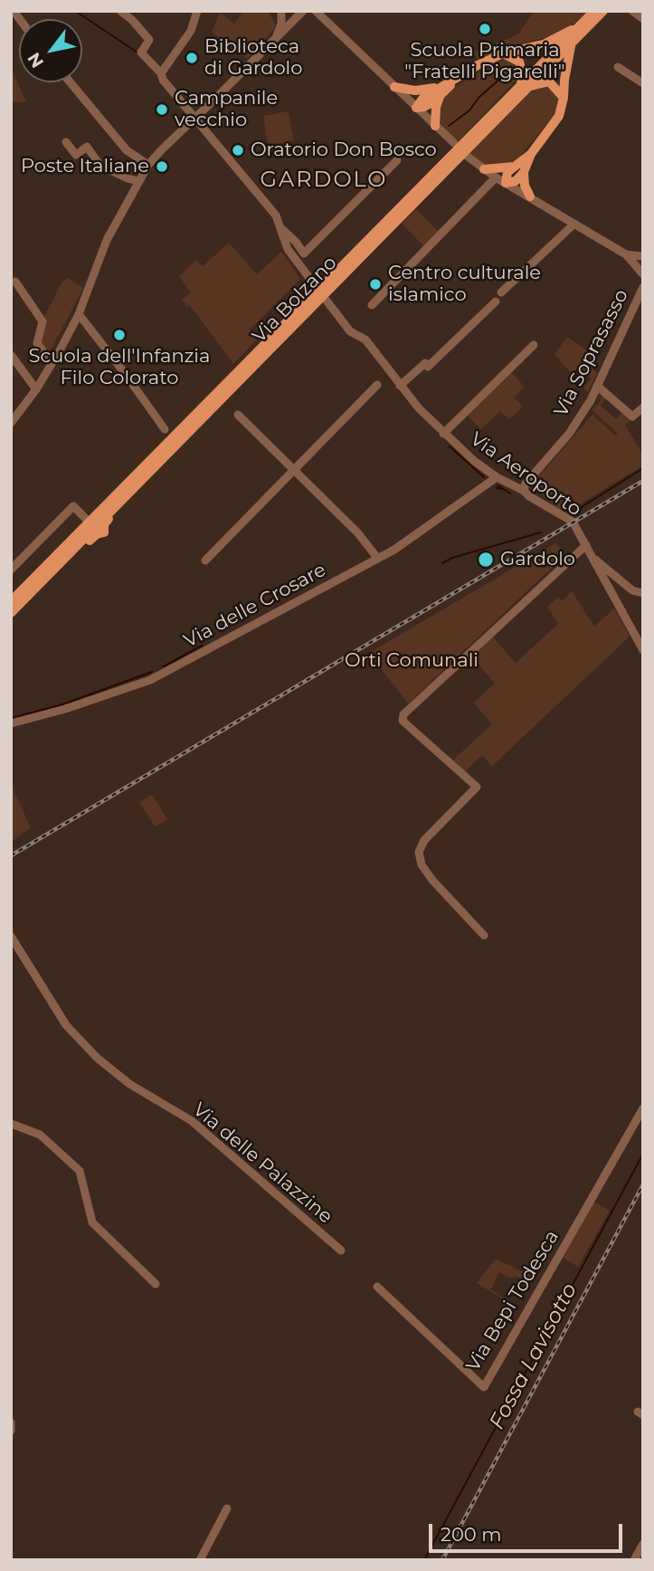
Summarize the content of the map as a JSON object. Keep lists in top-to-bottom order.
{
  "streets": {
    "main road": ["Via Bolzano"],
    "street": [
      "Via Soprasasso",
      "Via Aeroporto",
      "Via delle Crosare",
      "Via delle Palazzine",
      "Via Bepi Todesca"
    ]
  },
  "crossings": [
    ["Via Soprasasso", "Via Aeroporto"],
    ["Via Aeroporto", "Via delle Crosare"]
  ],
  "districts": ["GARDOLO"],
  "water": ["Fossa Lavisotto"],
  "parks": ["Orti Comunali"],
  "places": [
    "Scuola Primaria \"Fratelli Pigarelli\"",
    "Biblioteca di Gardolo",
    "Campanile vecchio",
    "Oratorio Don Bosco",
    "Poste Italiane",
    "Centro culturale islamico",
    "Scuola dell'Infanzia Filo Colorato",
    "Gardolo"
  ],
  "scale_bar": "200 m",
  "north": "bottom left"
}
